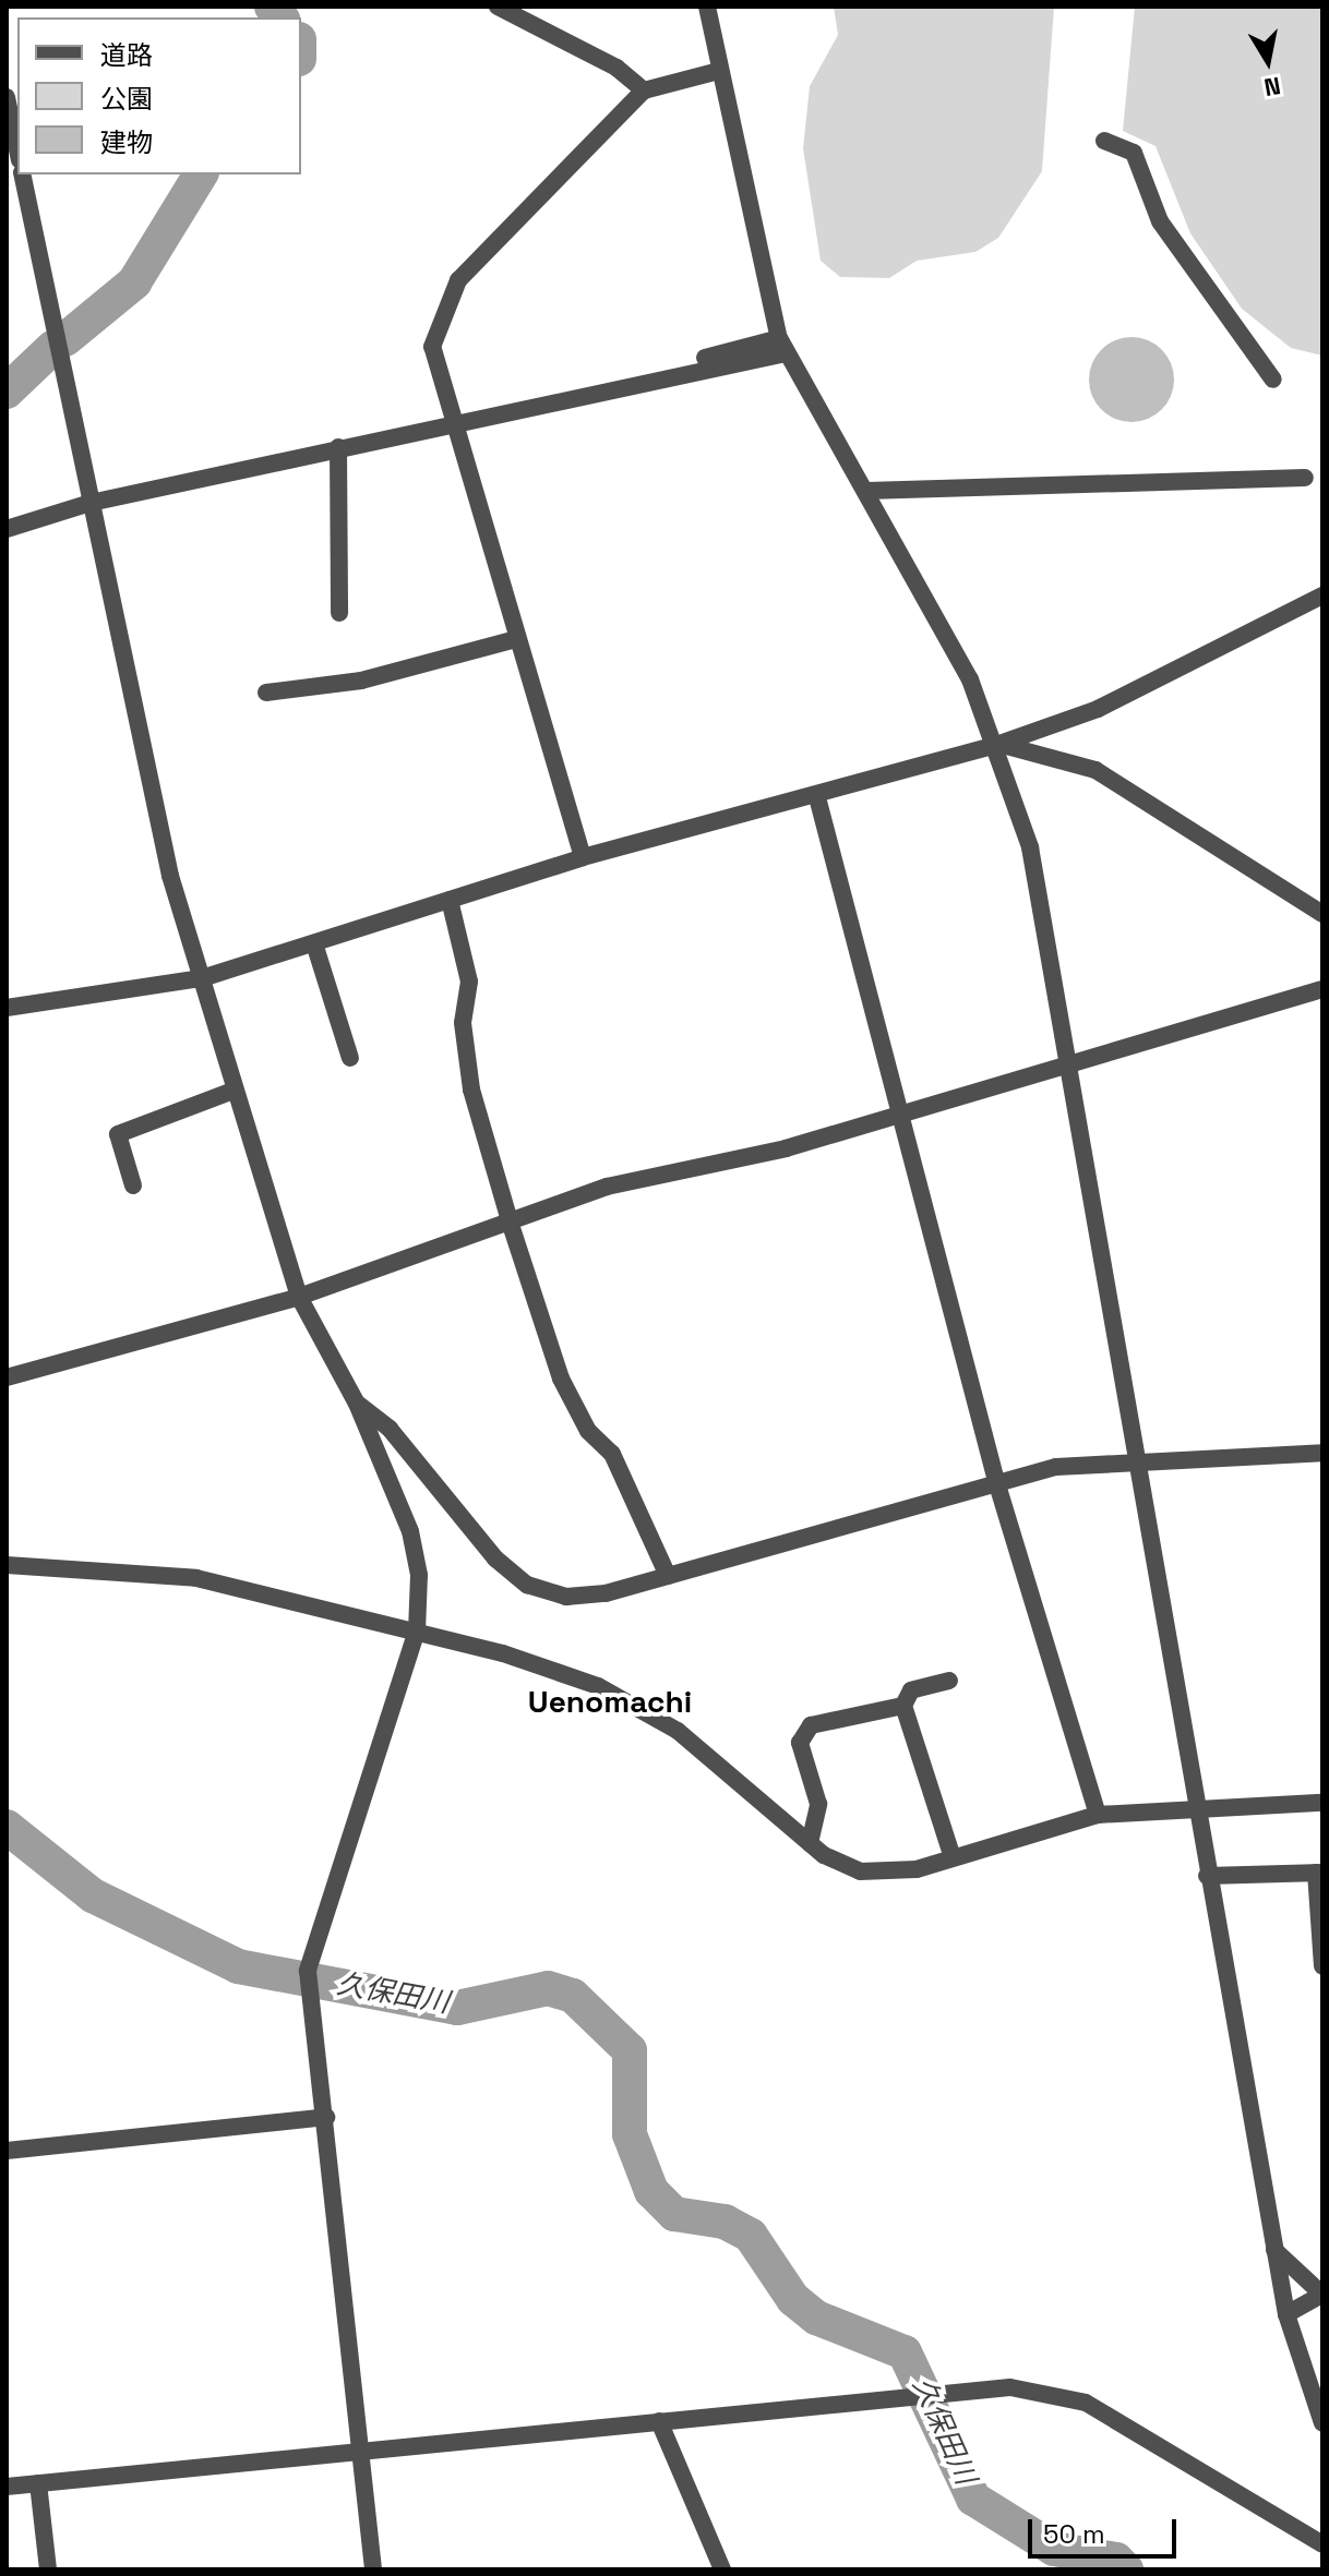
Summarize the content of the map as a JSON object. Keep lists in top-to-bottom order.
{
  "districts": ["Uenomachi"],
  "water": ["久保田川"],
  "legend": ["道路", "公園", "建物"],
  "scale_bar": "50 m",
  "north": "bottom"
}
